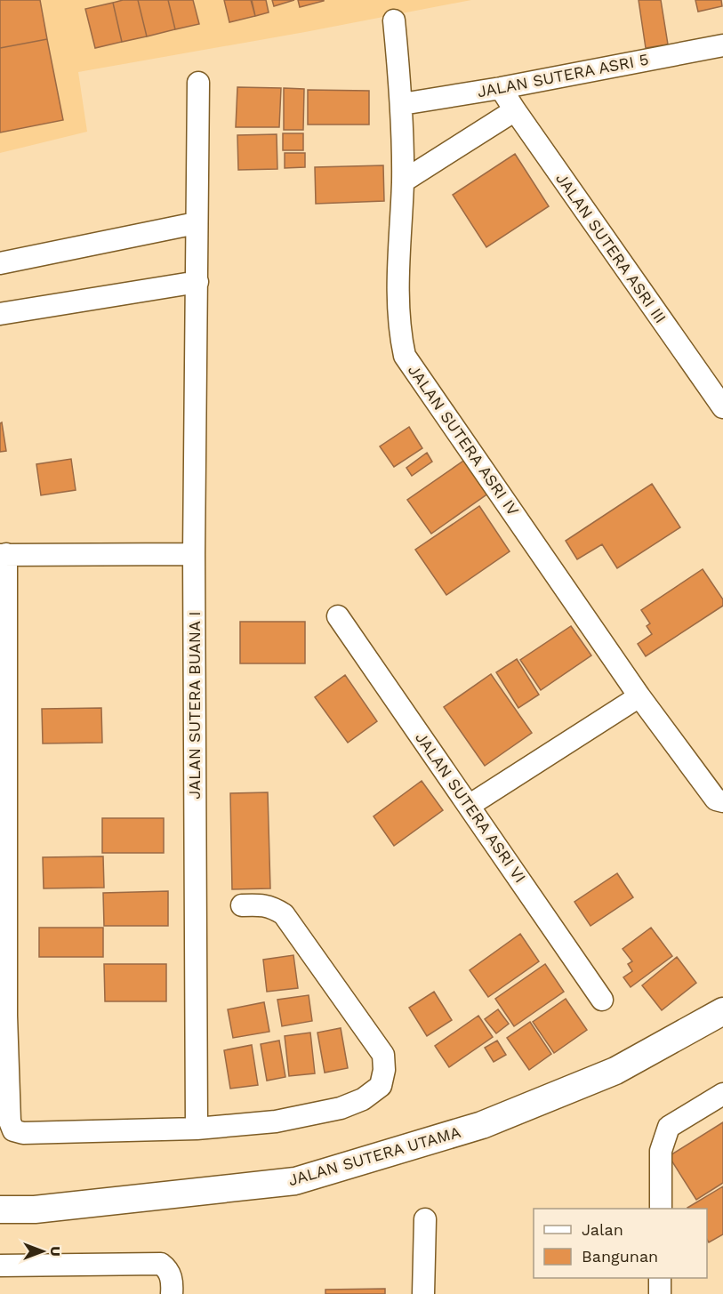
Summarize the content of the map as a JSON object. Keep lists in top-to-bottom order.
{
  "streets": {
    "street": [
      "JALAN SUTERA ASRI 5",
      "JALAN SUTERA ASRI III",
      "JALAN SUTERA ASRI IV",
      "JALAN SUTERA BUANA I",
      "JALAN SUTERA ASRI VI",
      "JALAN SUTERA UTAMA"
    ]
  },
  "crossings": [
    ["JALAN SUTERA ASRI 5", "JALAN SUTERA ASRI III"],
    ["JALAN SUTERA ASRI 5", "JALAN SUTERA ASRI IV"]
  ],
  "legend": ["Jalan", "Bangunan"],
  "north": "right"
}
